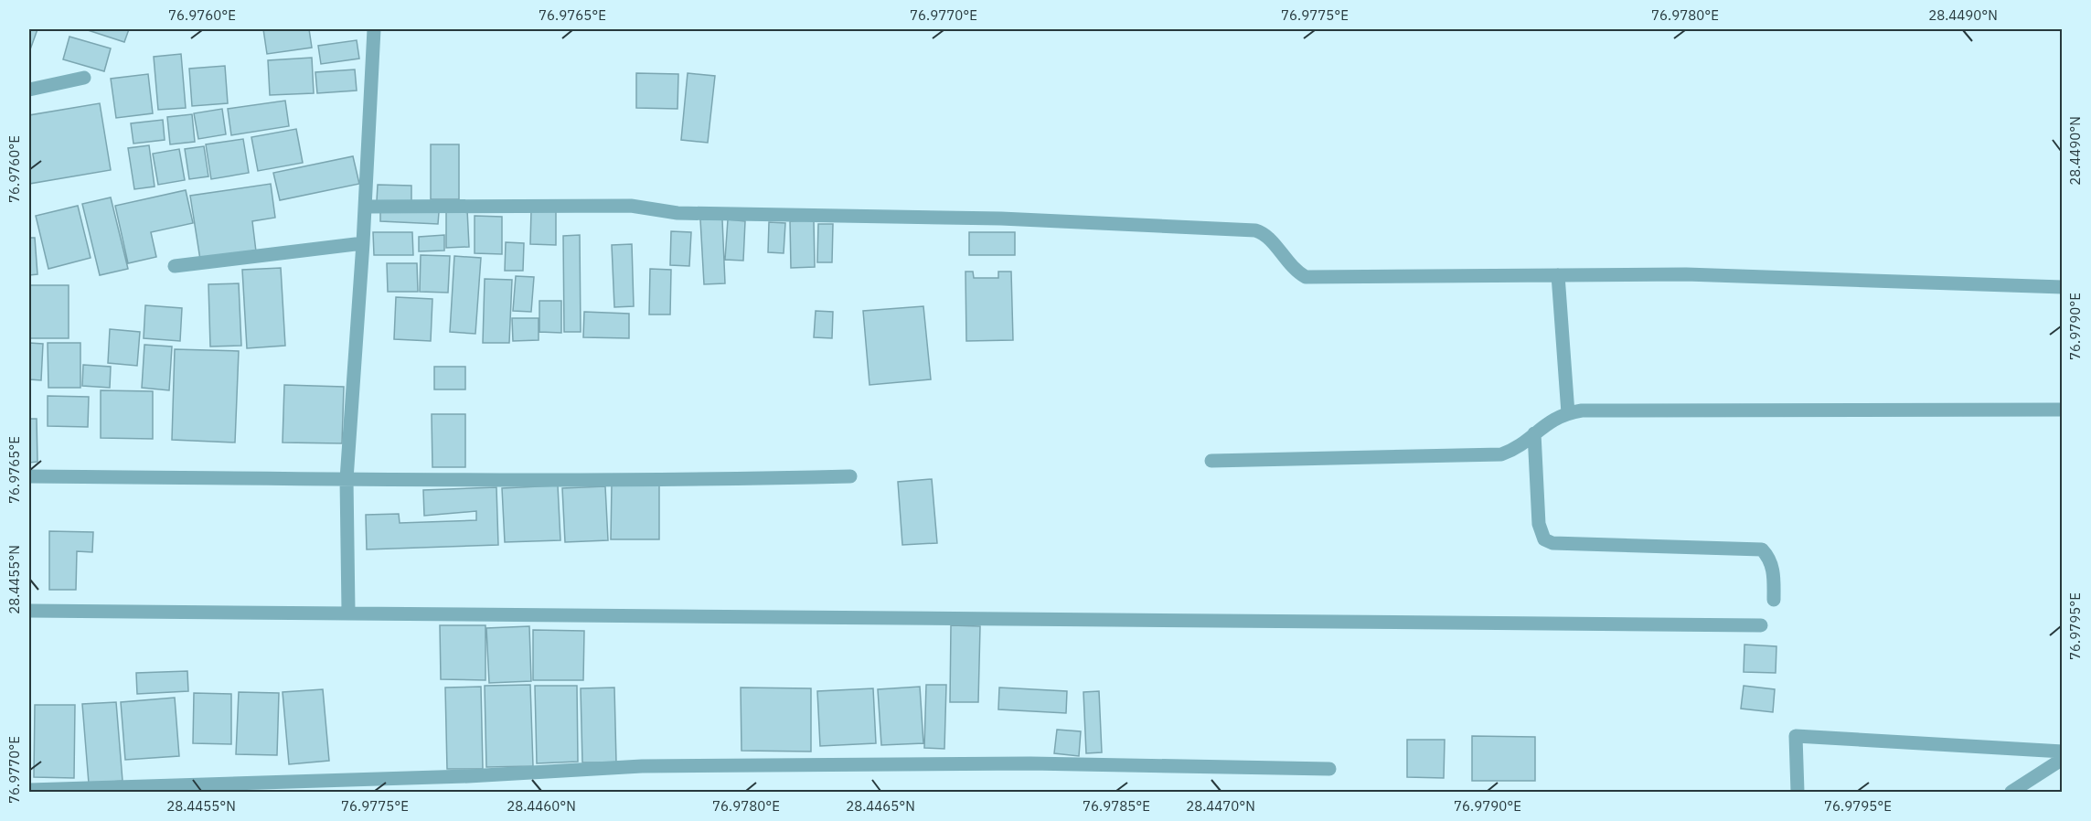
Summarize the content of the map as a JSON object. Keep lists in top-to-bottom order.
{
  "coordinates": [
    "76.9760°E",
    "76.9765°E",
    "76.9770°E",
    "76.9775°E",
    "76.9780°E",
    "28.4490°N",
    "76.9790°E",
    "28.4455°N",
    "76.9795°E",
    "28.4460°N",
    "28.4465°N",
    "76.9785°E",
    "28.4470°N"
  ]
}
